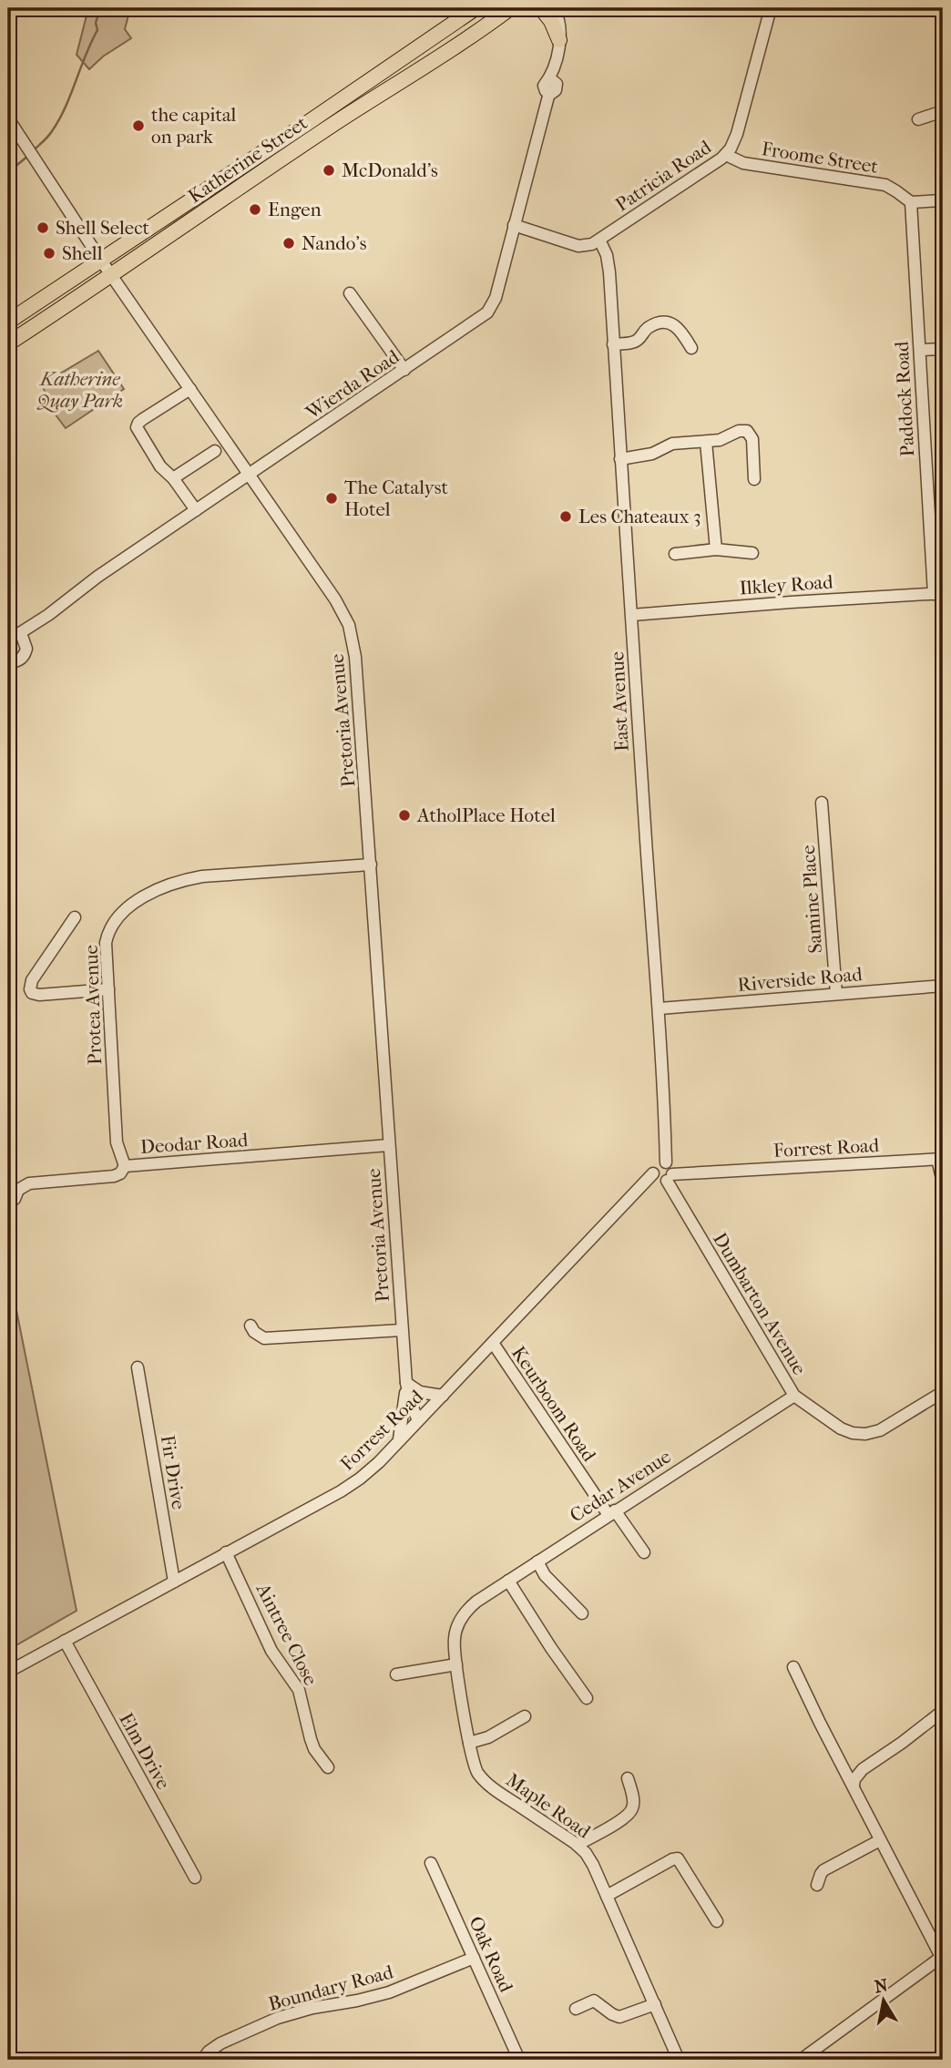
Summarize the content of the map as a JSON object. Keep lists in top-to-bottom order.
{
  "streets": {
    "main road": ["Katherine Street"],
    "street": [
      "Froome Street",
      "Patricia Road",
      "Wierda Road",
      "Paddock Road",
      "Ilkley Road",
      "East Avenue",
      "Pretoria Avenue",
      "Samine Place",
      "Riverside Road",
      "Protea Avenue",
      "Deodar Road",
      "Forrest Road",
      "Dumbarton Avenue",
      "Keurboom Road",
      "Fir Drive",
      "Cedar Avenue",
      "Aintree Close",
      "Elm Drive",
      "Maple Road",
      "Oak Road",
      "Boundary Road"
    ]
  },
  "crossings": [
    ["Froome Street", "Patricia Road"],
    ["Froome Street", "Paddock Road"],
    ["Katherine Street", "Pretoria Avenue"],
    ["Patricia Road", "Wierda Road"],
    ["Patricia Road", "East Avenue"],
    ["Wierda Road", "Pretoria Avenue"],
    ["Paddock Road", "Ilkley Road"],
    ["Ilkley Road", "East Avenue"],
    ["East Avenue", "Riverside Road"],
    ["East Avenue", "Forrest Road"],
    ["East Avenue", "Dumbarton Avenue"],
    ["Pretoria Avenue", "Protea Avenue"],
    ["Pretoria Avenue", "Deodar Road"],
    ["Pretoria Avenue", "Forrest Road"],
    ["Samine Place", "Riverside Road"],
    ["Protea Avenue", "Deodar Road"],
    ["Forrest Road", "Dumbarton Avenue"],
    ["Forrest Road", "Keurboom Road"],
    ["Forrest Road", "Fir Drive"],
    ["Forrest Road", "Aintree Close"],
    ["Forrest Road", "Elm Drive"],
    ["Dumbarton Avenue", "Cedar Avenue"],
    ["Keurboom Road", "Cedar Avenue"],
    ["Cedar Avenue", "Maple Road"],
    ["Oak Road", "Boundary Road"]
  ],
  "parks": ["Katherine Quay Park"],
  "places": [
    "the capital on park",
    "McDonald's",
    "Engen",
    "Shell Select",
    "Nando's",
    "Shell",
    "The Catalyst Hotel",
    "Les Chateaux 3",
    "AtholPlace Hotel"
  ],
  "north": "top"
}
